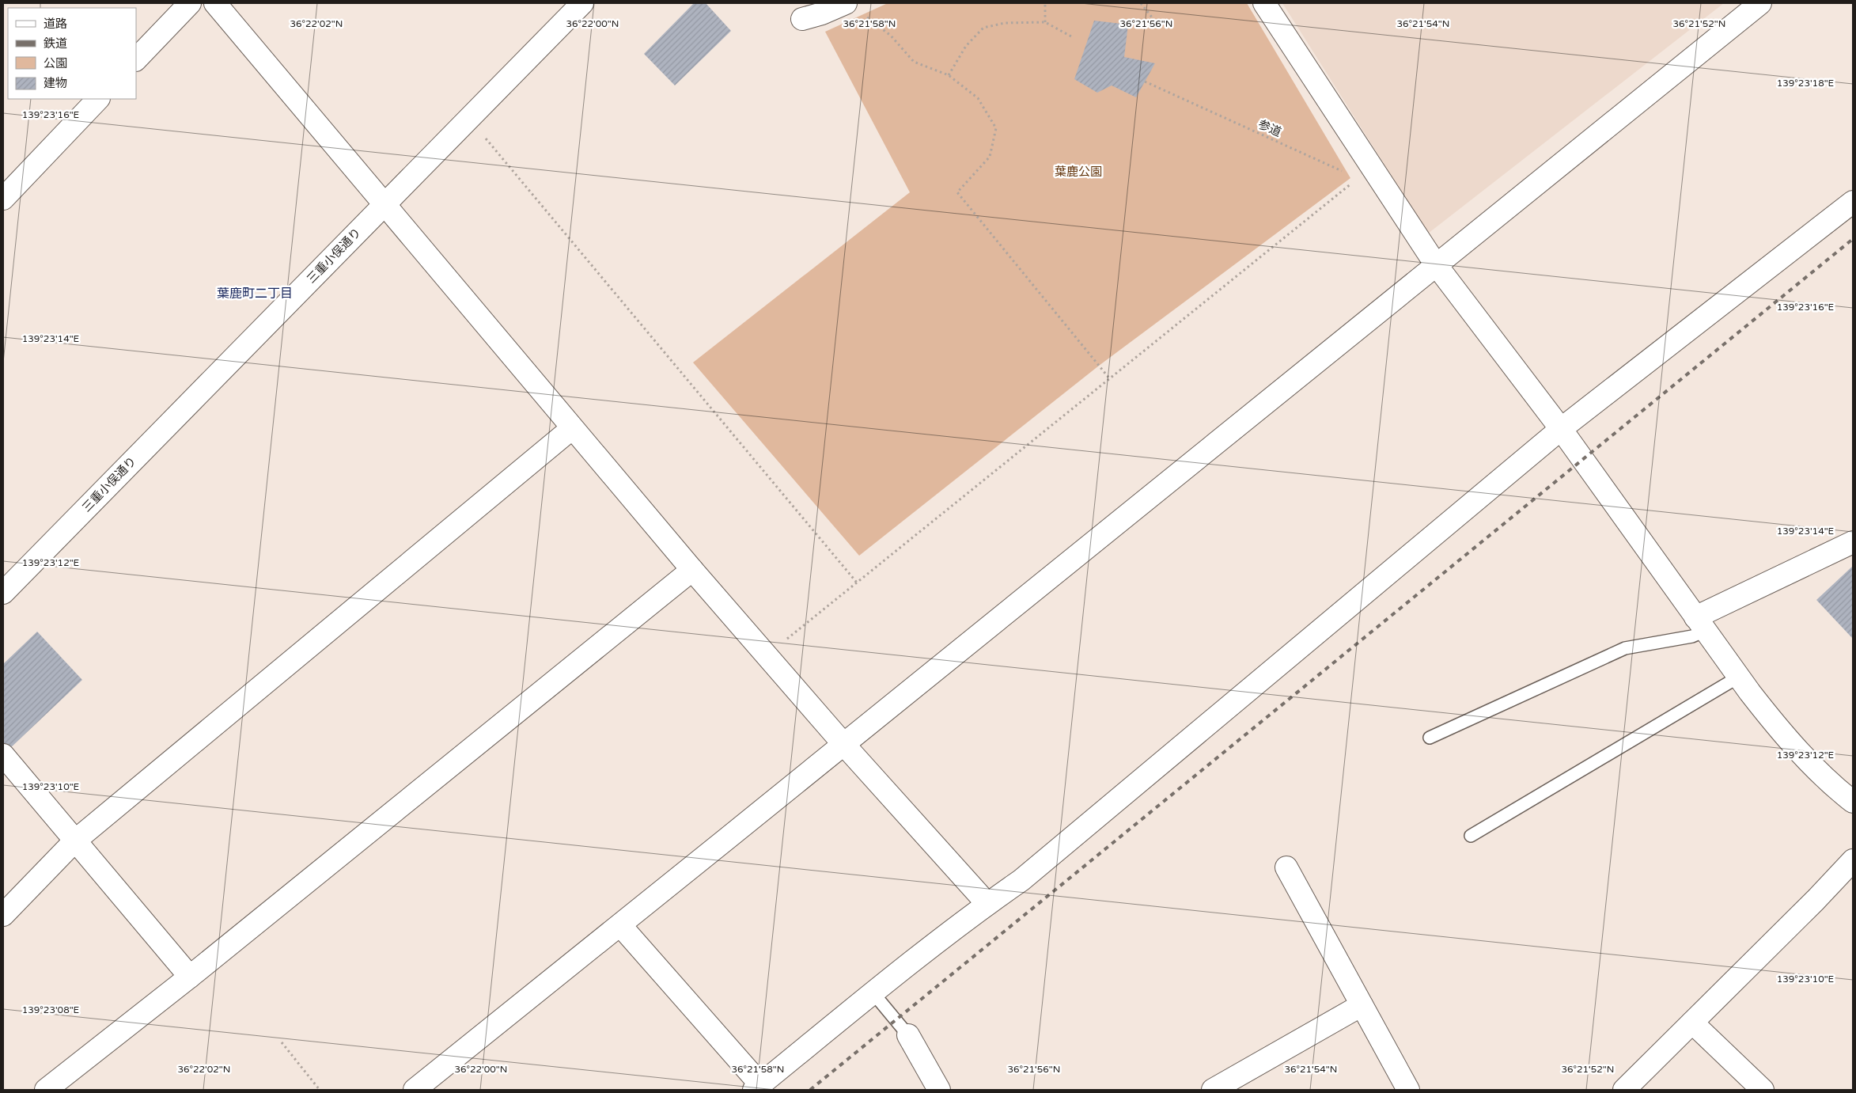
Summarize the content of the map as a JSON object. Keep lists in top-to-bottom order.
{
  "streets": {
    "street": ["三重小俣通り"],
    "path": ["参道"]
  },
  "districts": ["葉鹿町二丁目"],
  "parks": ["葉鹿公園"],
  "legend": [
    "道路",
    "鉄道",
    "公園",
    "建物"
  ],
  "coordinates": [
    "36°22'02\"N",
    "36°22'00\"N",
    "36°21'58\"N",
    "36°21'56\"N",
    "36°21'54\"N",
    "36°21'52\"N",
    "139°23'18\"E",
    "139°23'16\"E",
    "139°23'14\"E",
    "139°23'12\"E",
    "139°23'10\"E",
    "139°23'08\"E"
  ]
}
